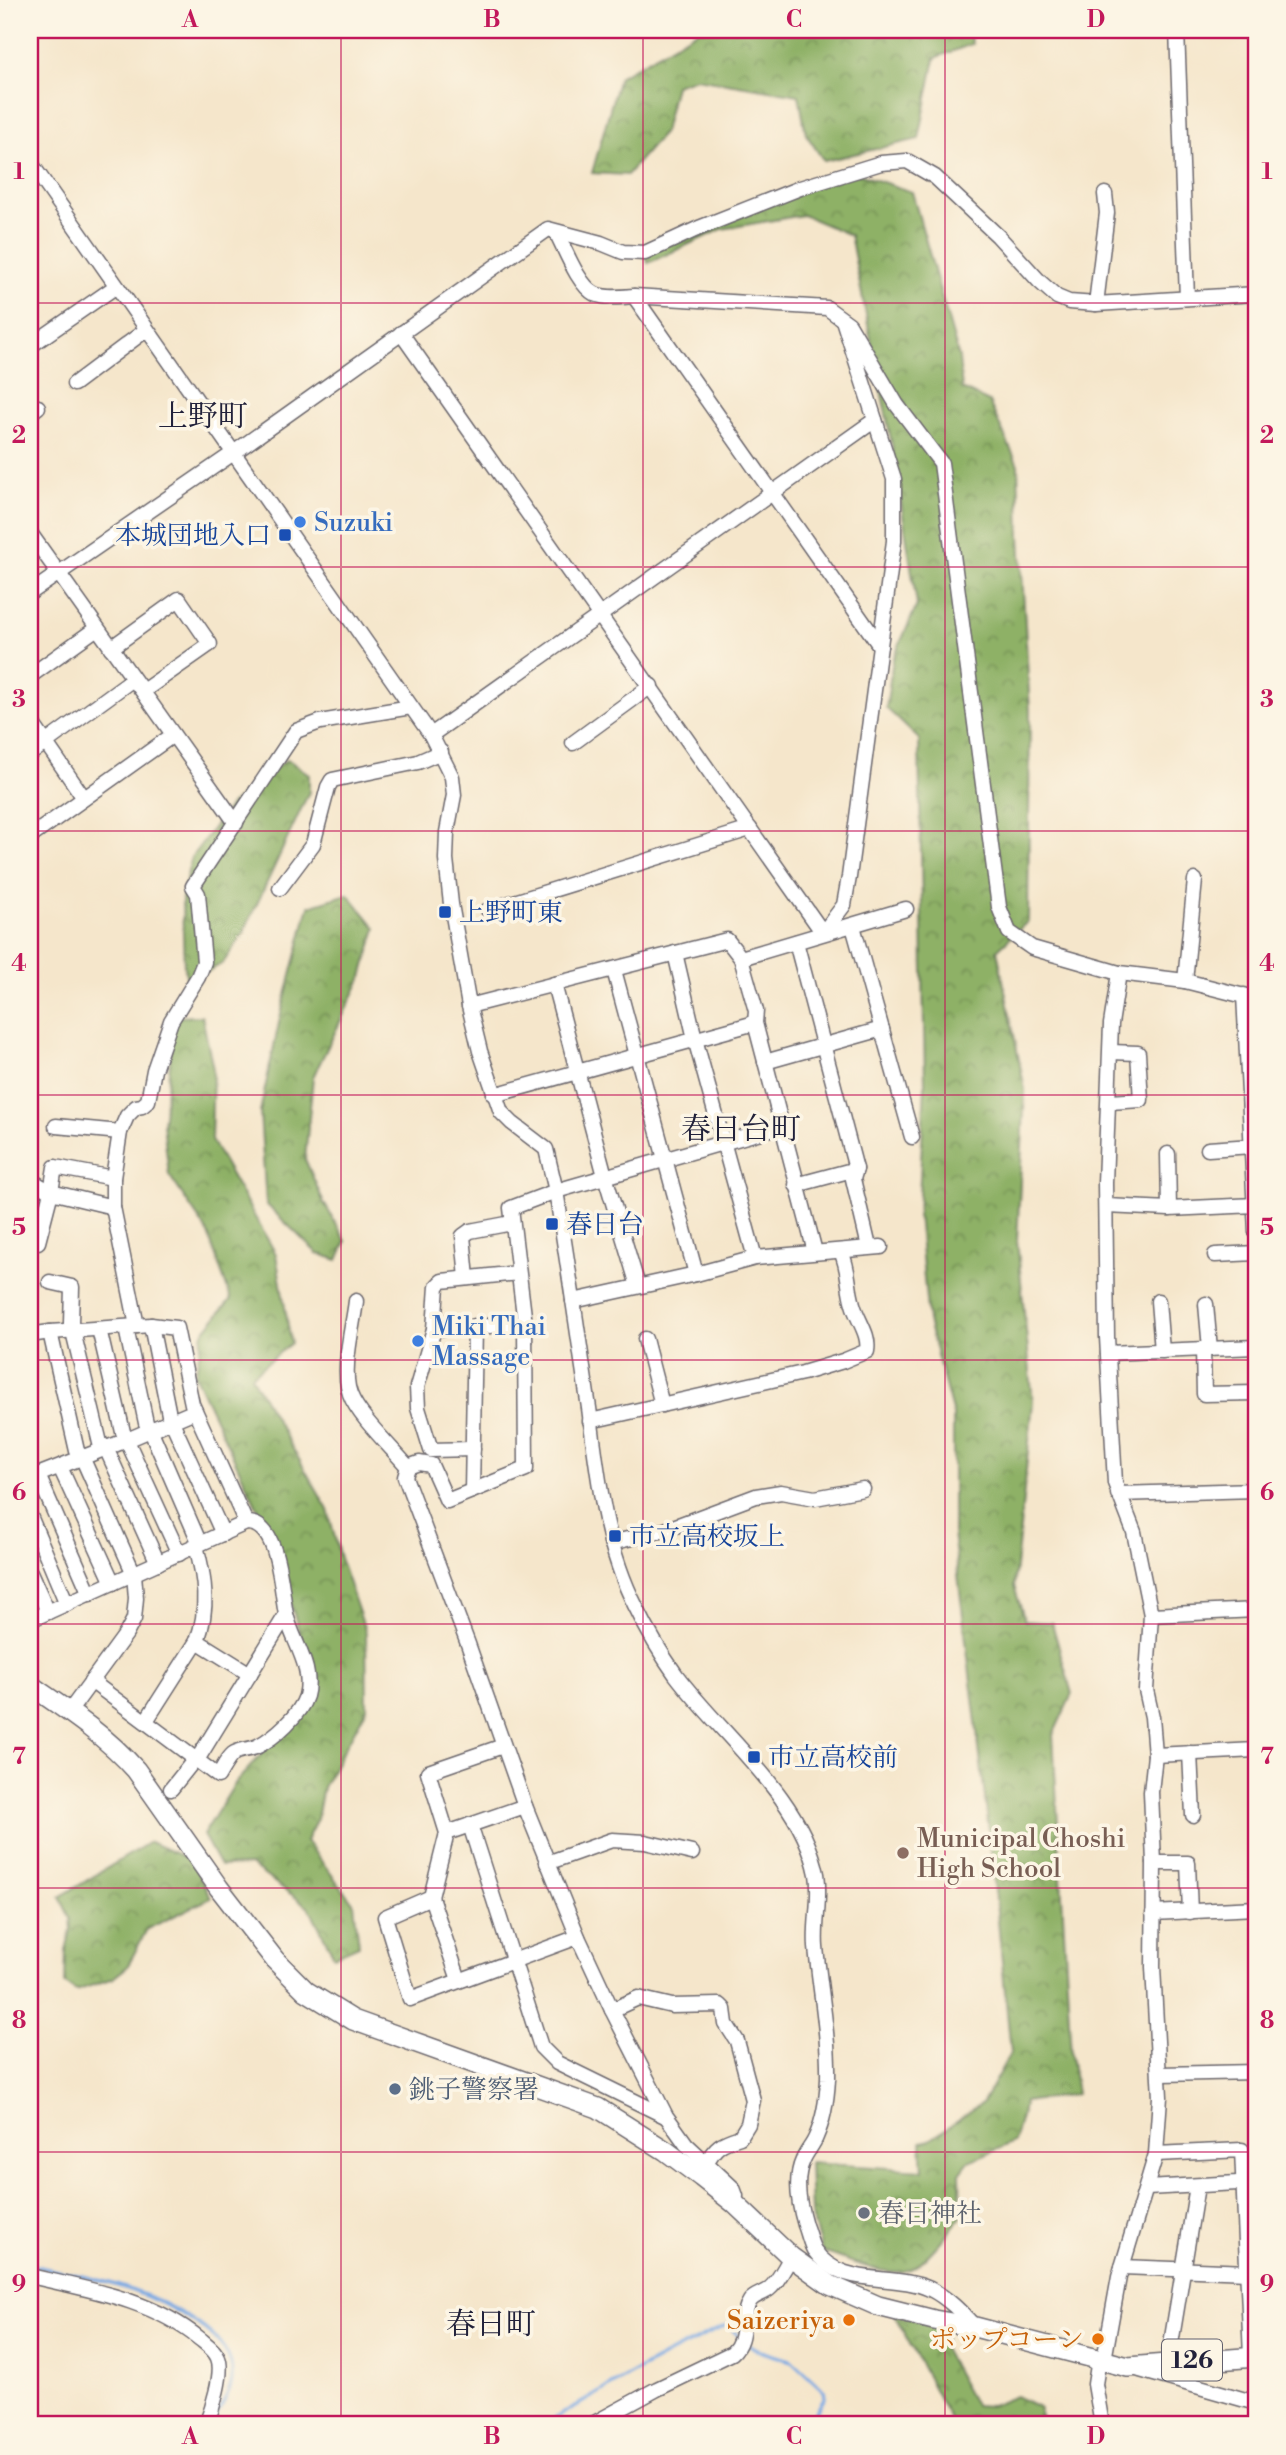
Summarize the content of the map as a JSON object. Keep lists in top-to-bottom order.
{
  "streets": {
    "highway": ["126"]
  },
  "districts": ["上野町", "春日台町", "春日町"],
  "places": {
    "other": [
      "Suzuki",
      "Miki Thai Massage",
      "Municipal Choshi High School",
      "銚子警察署",
      "春日神社",
      "Saizeriya",
      "ポップコーン"
    ],
    "transit": [
      "本城団地入口",
      "上野町東",
      "春日台",
      "市立高校坂上",
      "市立高校前"
    ]
  },
  "grid": {
    "columns": [
      "A",
      "B",
      "C",
      "D"
    ],
    "rows": [
      "1",
      "2",
      "3",
      "4",
      "5",
      "6",
      "7",
      "8",
      "9"
    ]
  }
}
